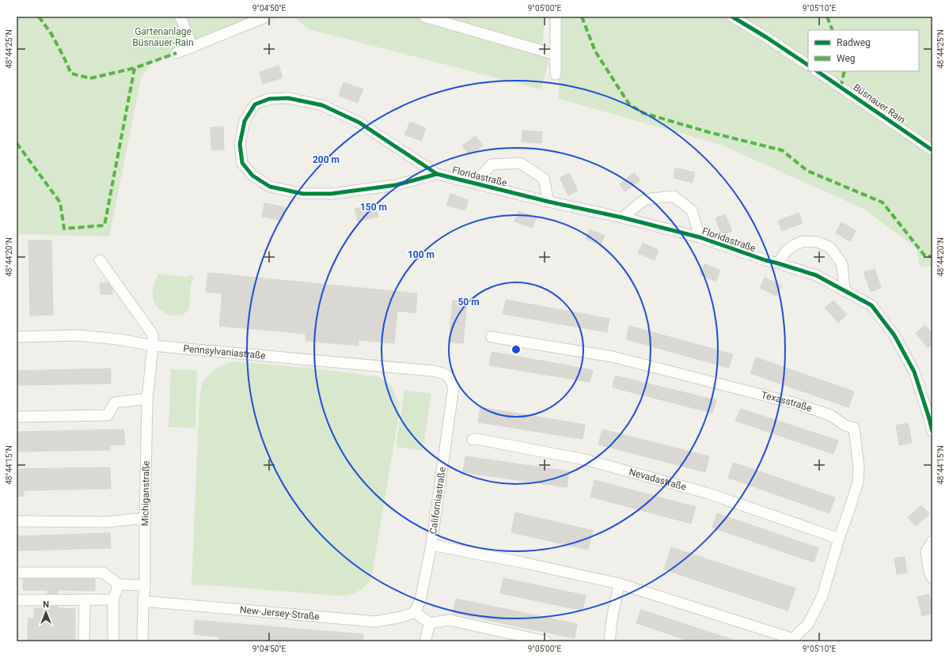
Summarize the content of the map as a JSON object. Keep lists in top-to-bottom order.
{
  "streets": {
    "street": [
      "Büsnauer Rain",
      "Floridastraße",
      "Pennsylvaniastraße",
      "Texasstraße",
      "Nevadastraße",
      "Michiganstraße",
      "Californiastraße",
      "New-Jersey-Straße"
    ]
  },
  "crossings": [
    ["Pennsylvaniastraße", "Michiganstraße"],
    ["Pennsylvaniastraße", "Californiastraße"],
    ["Texasstraße", "Nevadastraße"],
    ["Michiganstraße", "New-Jersey-Straße"],
    ["Californiastraße", "New-Jersey-Straße"]
  ],
  "parks": ["Gartenanlage Büsnauer-Rain"],
  "legend": ["Radweg", "Weg"],
  "north": "top",
  "coordinates": [
    "9°04'50\"E",
    "9°05'00\"E",
    "9°05'10\"E",
    "48°44'25\"N",
    "48°44'20\"N",
    "48°44'15\"N"
  ],
  "rings": [
    "200 m",
    "150 m",
    "100 m",
    "50 m"
  ]
}
